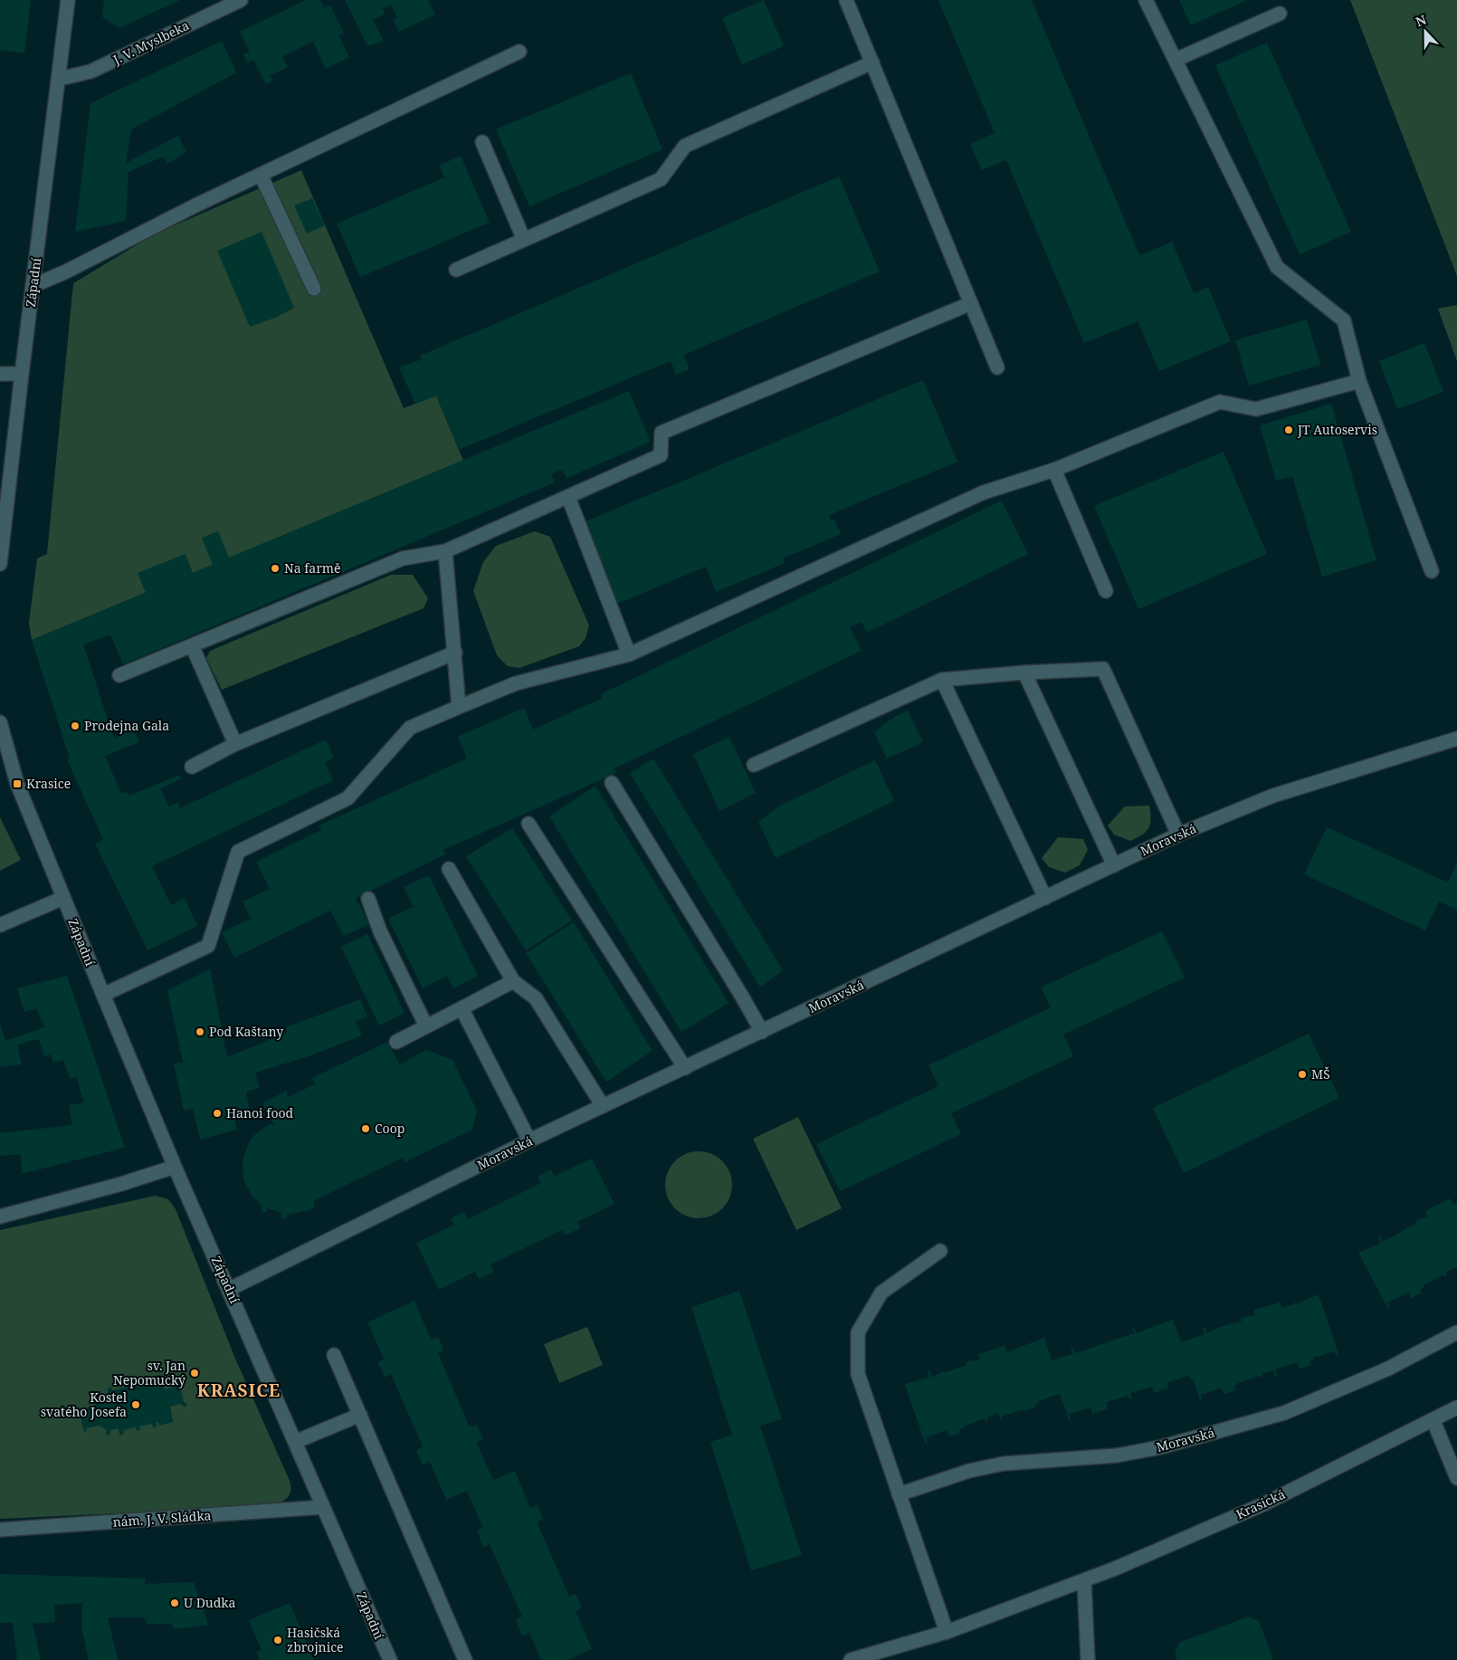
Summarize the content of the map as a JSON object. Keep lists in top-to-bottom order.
{
  "streets": {
    "street": [
      "J. V. Myslbeka",
      "Západní",
      "Moravská",
      "Krasická",
      "nám. J. V. Sládka"
    ]
  },
  "crossings": [
    ["J. V. Myslbeka", "Západní"],
    ["Západní", "Moravská"],
    ["Západní", "nám. J. V. Sládka"]
  ],
  "districts": ["KRASICE"],
  "places": {
    "other": [
      "JT Autoservis",
      "Na farmě",
      "Prodejna Gala",
      "Pod Kaštany",
      "MŠ",
      "Hanoi food",
      "Coop",
      "sv. Jan Nepomucký",
      "Kostel svatého Josefa",
      "U Dudka",
      "Hasičská zbrojnice"
    ],
    "transit": ["Krasice"]
  },
  "north": "top"
}
